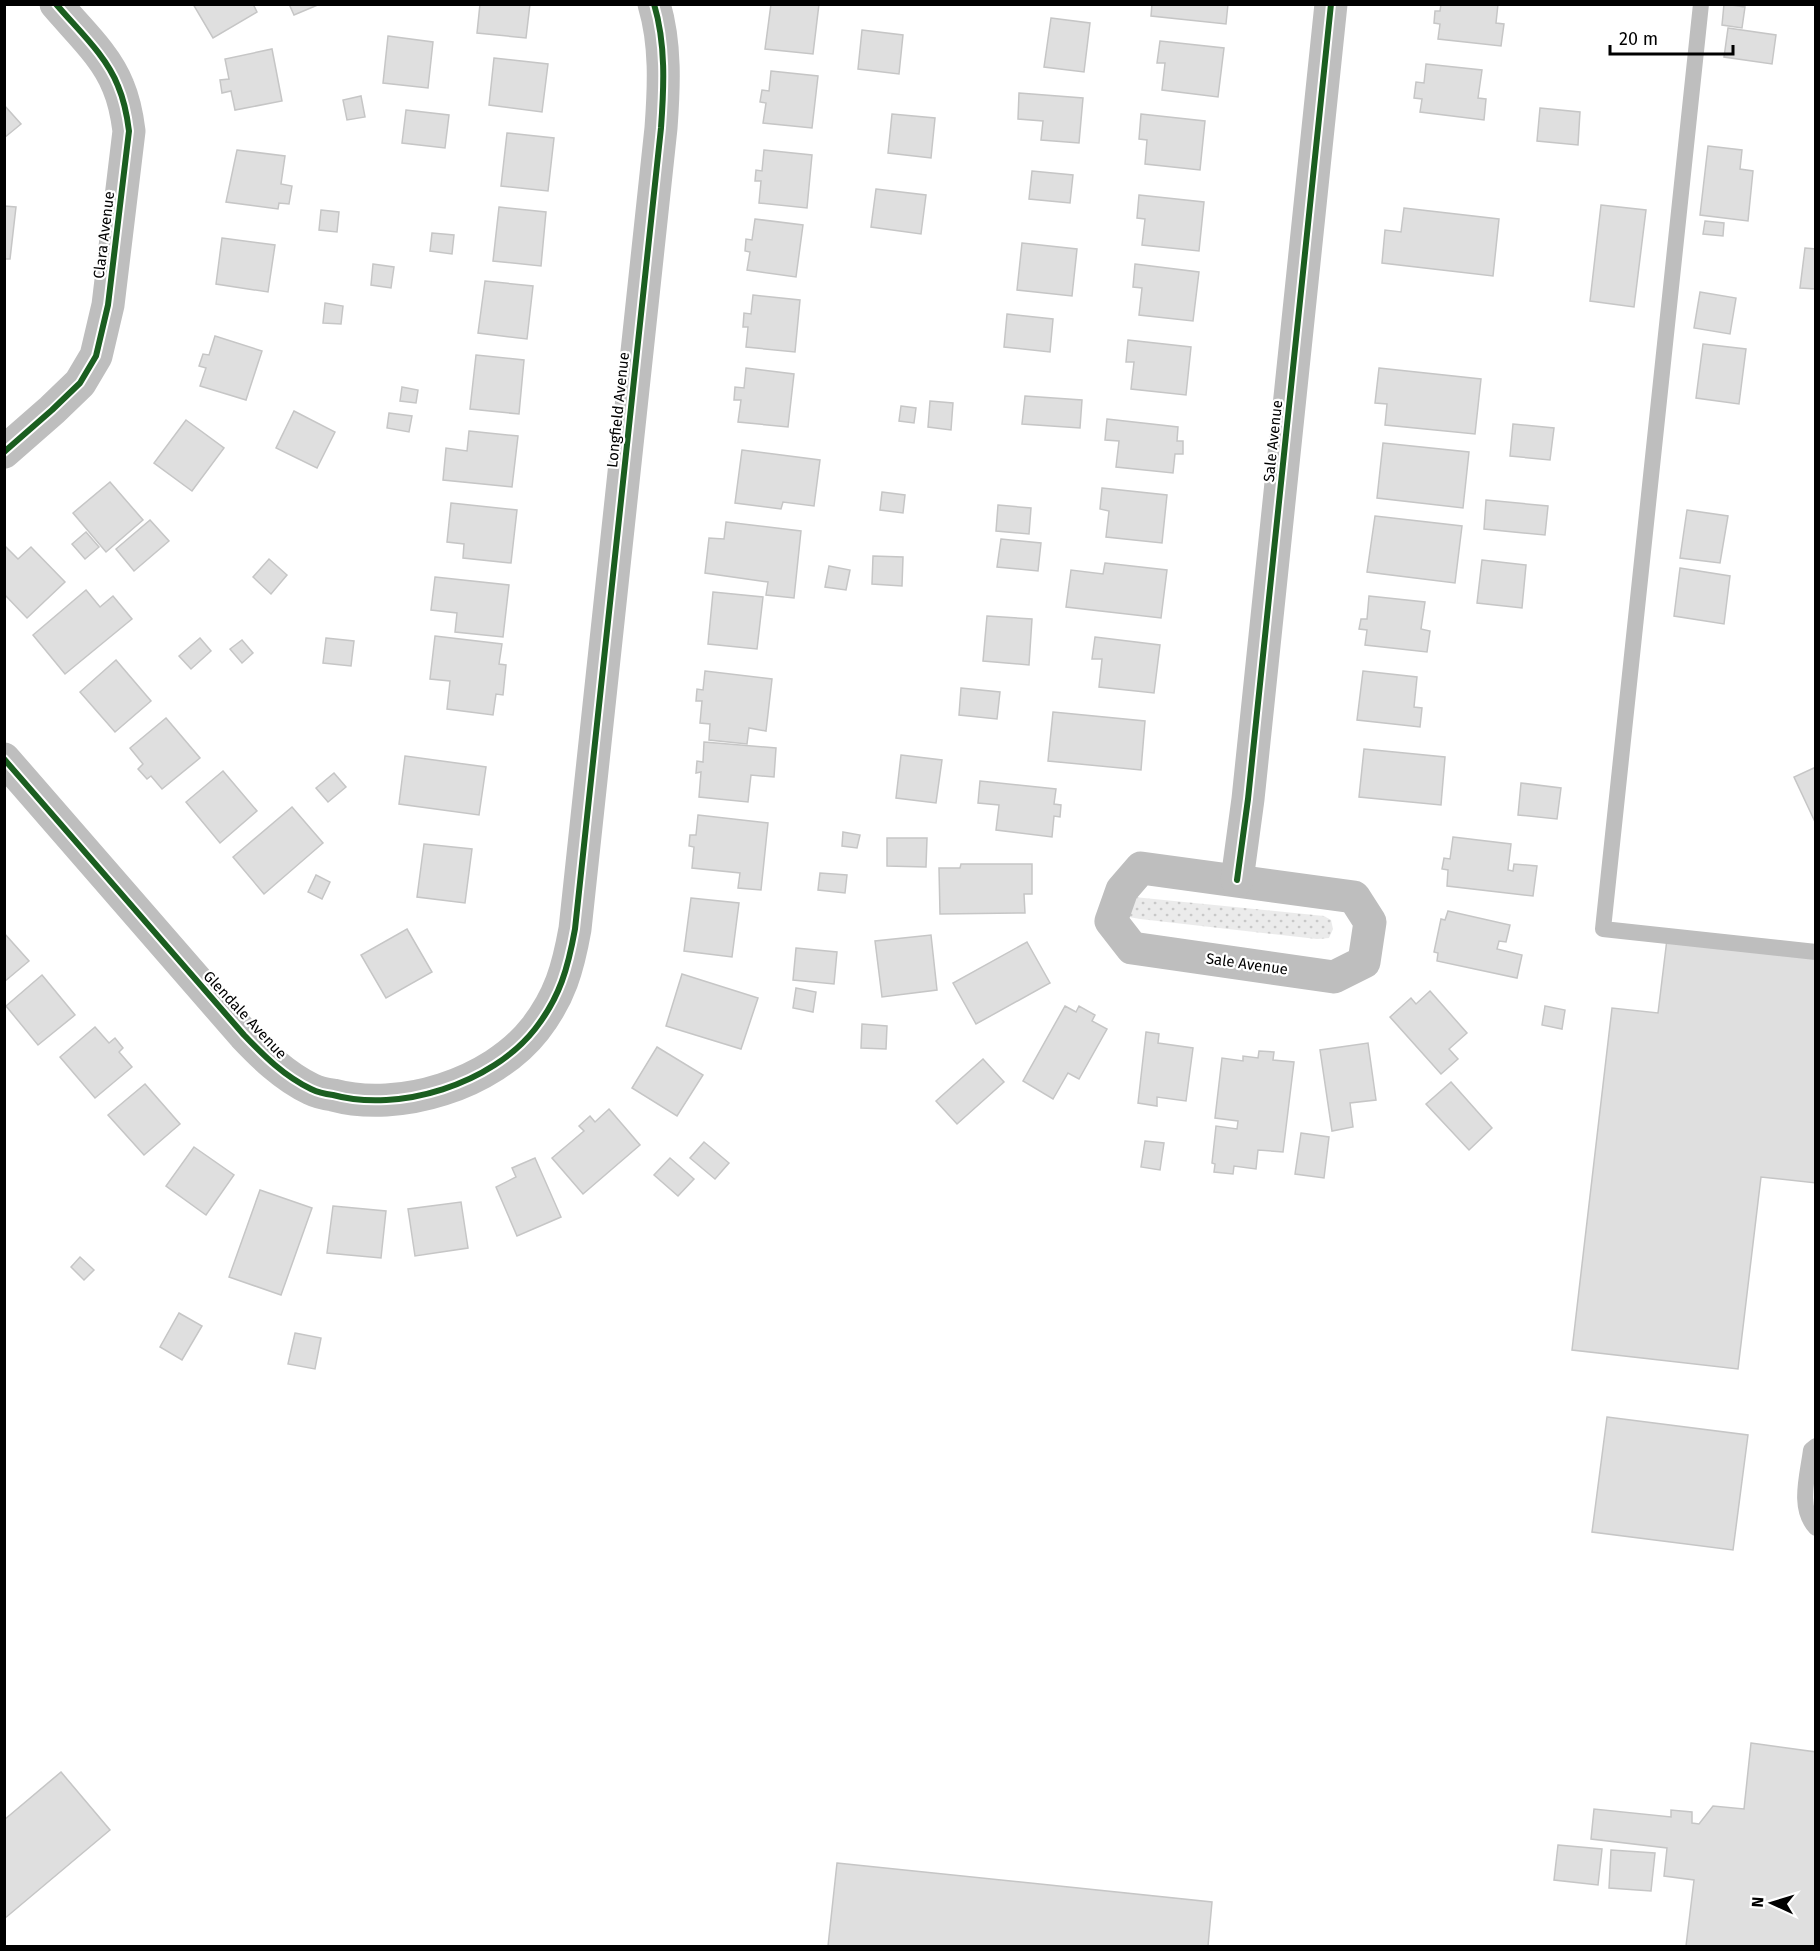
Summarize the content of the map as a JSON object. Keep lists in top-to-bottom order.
{
  "streets": {
    "street": [
      "Clara Avenue",
      "Longfield Avenue",
      "Sale Avenue",
      "Glendale Avenue"
    ]
  },
  "crossings": [
    ["Longfield Avenue", "Glendale Avenue"]
  ],
  "scale_bar": "20 m",
  "north": "left"
}
